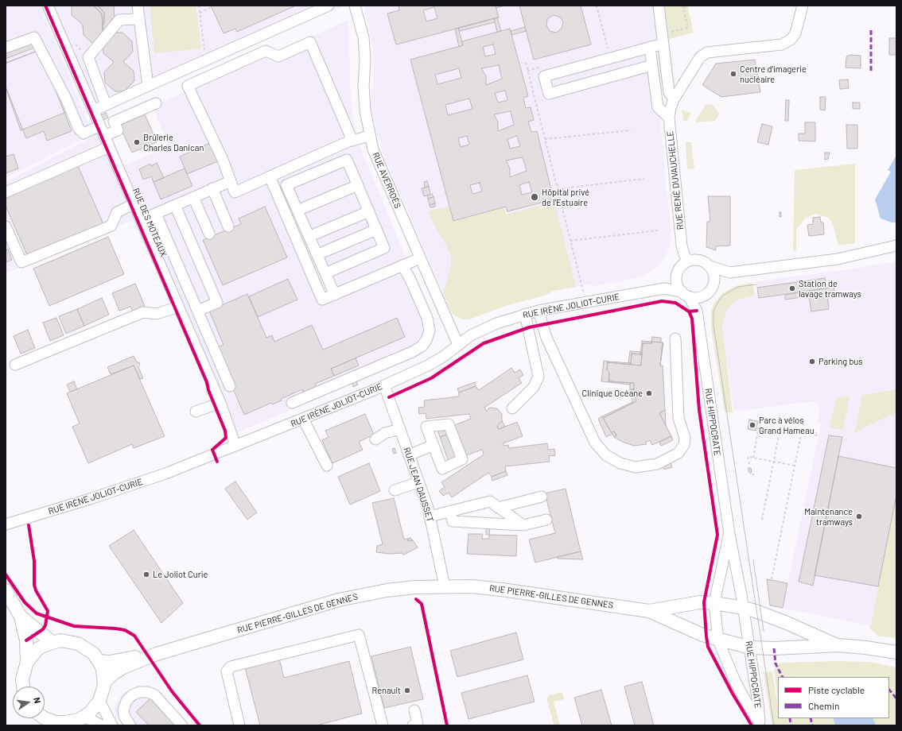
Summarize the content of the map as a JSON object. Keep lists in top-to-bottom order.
{
  "streets": {
    "main road": ["RUE PIERRE-GILLES DE GENNES"],
    "street": [
      "RUE AVERROÈS",
      "RUE RENÉ DUVAUCHELLE",
      "RUE DES MOTEAUX",
      "RUE IRÈNE JOLIOT-CURIE",
      "RUE HIPPOCRATE",
      "RUE JEAN DAUSSET"
    ]
  },
  "crossings": [
    ["RUE AVERROÈS", "RUE IRÈNE JOLIOT-CURIE"],
    ["RUE RENÉ DUVAUCHELLE", "RUE IRÈNE JOLIOT-CURIE"],
    ["RUE RENÉ DUVAUCHELLE", "RUE HIPPOCRATE"],
    ["RUE DES MOTEAUX", "RUE IRÈNE JOLIOT-CURIE"],
    ["RUE IRÈNE JOLIOT-CURIE", "RUE HIPPOCRATE"],
    ["RUE IRÈNE JOLIOT-CURIE", "RUE JEAN DAUSSET"],
    ["RUE HIPPOCRATE", "RUE PIERRE-GILLES DE GENNES"],
    ["RUE JEAN DAUSSET", "RUE PIERRE-GILLES DE GENNES"]
  ],
  "places": [
    "Centre d'imagerie nucléaire",
    "Brûlerie Charles Danican",
    "Hôpital privé de l'Estuaire",
    "Station de lavage tramways",
    "Parking bus",
    "Clinique Océane",
    "Parc à vélos Grand Hameau",
    "Maintenance tramways",
    "Le Joliot Curie",
    "Renault"
  ],
  "legend": ["Piste cyclable", "Chemin"],
  "north": "right"
}
